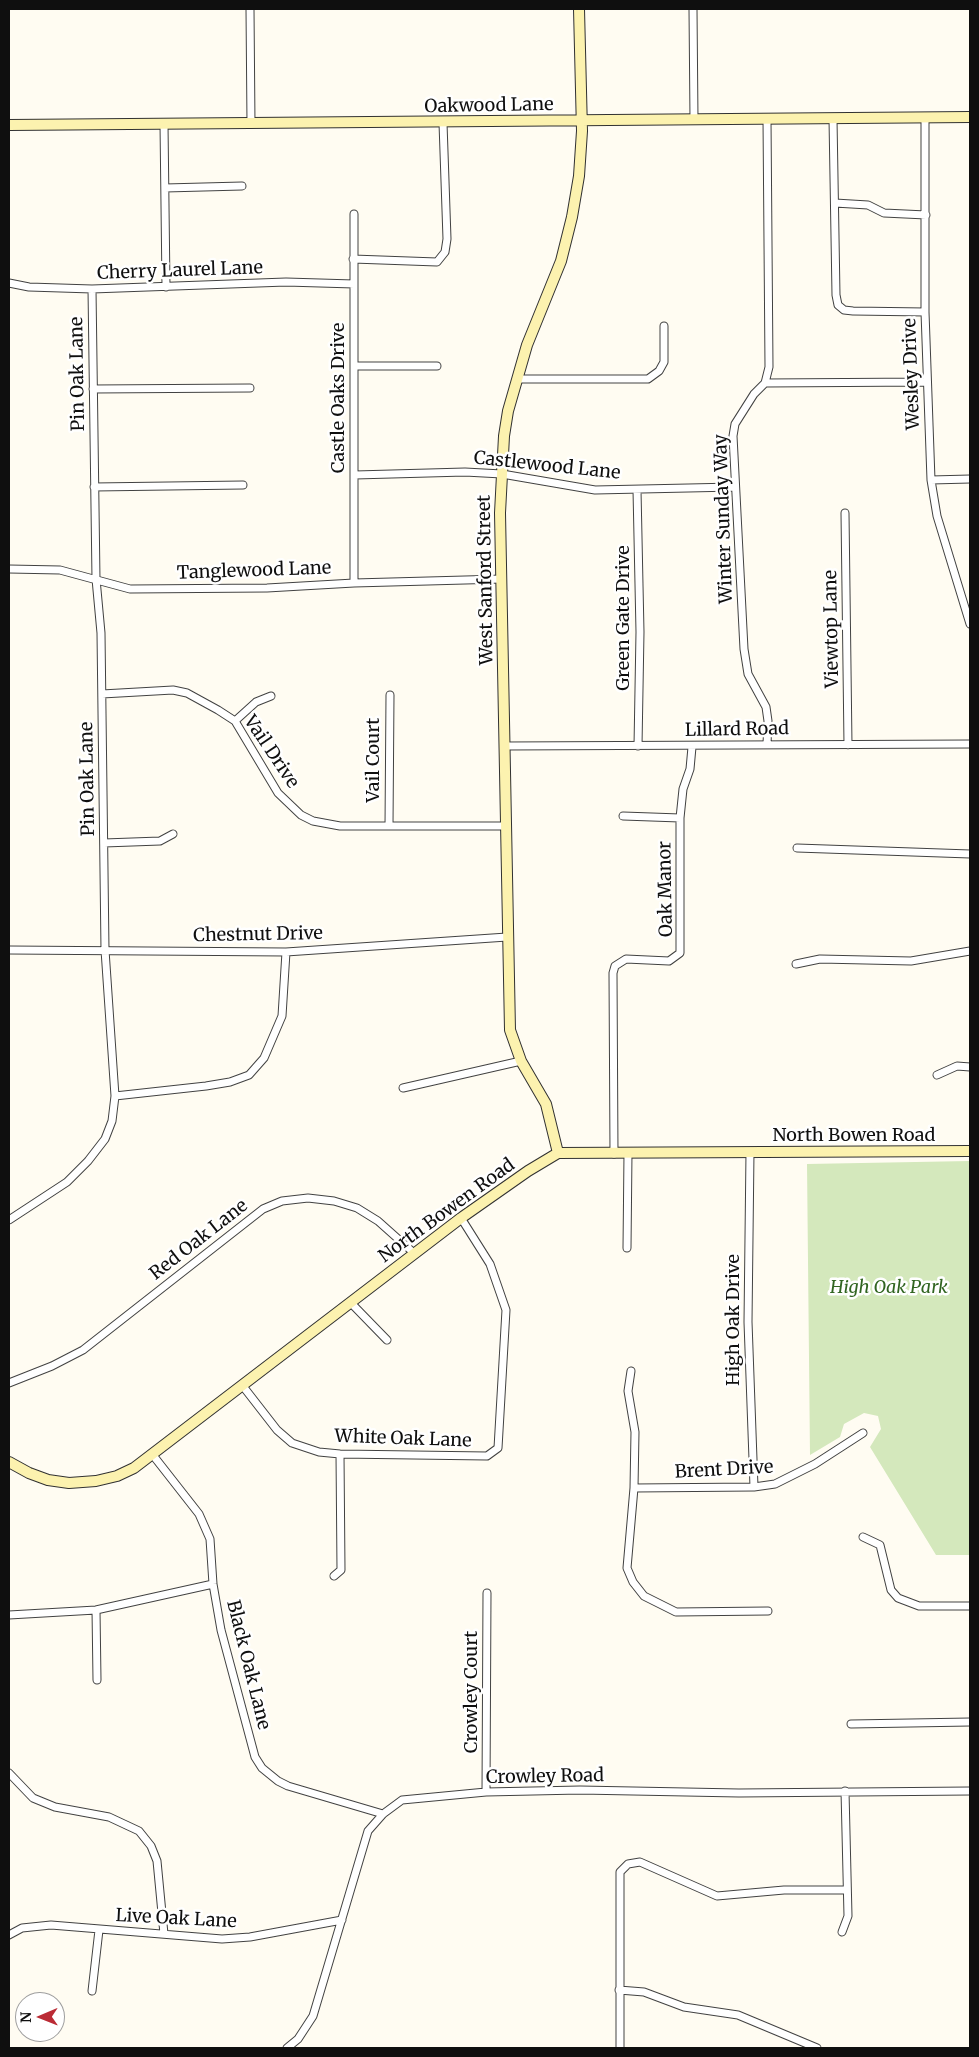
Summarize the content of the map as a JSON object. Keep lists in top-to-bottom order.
{
  "streets": {
    "street": [
      "Oakwood Lane",
      "Cherry Laurel Lane",
      "Pin Oak Lane",
      "Wesley Drive",
      "Castle Oaks Drive",
      "Castlewood Lane",
      "Winter Sunday Way",
      "Tanglewood Lane",
      "West Sanford Street",
      "Green Gate Drive",
      "Viewtop Lane",
      "Lillard Road",
      "Vail Drive",
      "Vail Court",
      "Oak Manor",
      "Chestnut Drive",
      "North Bowen Road",
      "Red Oak Lane",
      "High Oak Drive",
      "White Oak Lane",
      "Brent Drive",
      "Black Oak Lane",
      "Crowley Court",
      "Crowley Road",
      "Live Oak Lane"
    ]
  },
  "crossings": [
    ["Oakwood Lane", "Wesley Drive"],
    ["Oakwood Lane", "West Sanford Street"],
    ["Cherry Laurel Lane", "Pin Oak Lane"],
    ["Cherry Laurel Lane", "Castle Oaks Drive"],
    ["Pin Oak Lane", "Tanglewood Lane"],
    ["Pin Oak Lane", "Vail Drive"],
    ["Pin Oak Lane", "Chestnut Drive"],
    ["Castle Oaks Drive", "Castlewood Lane"],
    ["Castle Oaks Drive", "Tanglewood Lane"],
    ["Castlewood Lane", "Winter Sunday Way"],
    ["Castlewood Lane", "West Sanford Street"],
    ["Castlewood Lane", "Green Gate Drive"],
    ["Winter Sunday Way", "Lillard Road"],
    ["Tanglewood Lane", "West Sanford Street"],
    ["West Sanford Street", "Lillard Road"],
    ["West Sanford Street", "Vail Drive"],
    ["West Sanford Street", "Chestnut Drive"],
    ["West Sanford Street", "North Bowen Road"],
    ["Green Gate Drive", "Lillard Road"],
    ["Viewtop Lane", "Lillard Road"],
    ["Lillard Road", "Oak Manor"],
    ["Vail Drive", "Vail Court"],
    ["Oak Manor", "North Bowen Road"],
    ["North Bowen Road", "Red Oak Lane"],
    ["North Bowen Road", "High Oak Drive"],
    ["North Bowen Road", "White Oak Lane"],
    ["North Bowen Road", "Black Oak Lane"],
    ["High Oak Drive", "Brent Drive"],
    ["Black Oak Lane", "Crowley Road"],
    ["Crowley Court", "Crowley Road"],
    ["Crowley Road", "Live Oak Lane"]
  ],
  "parks": ["High Oak Park"],
  "north": "left"
}
